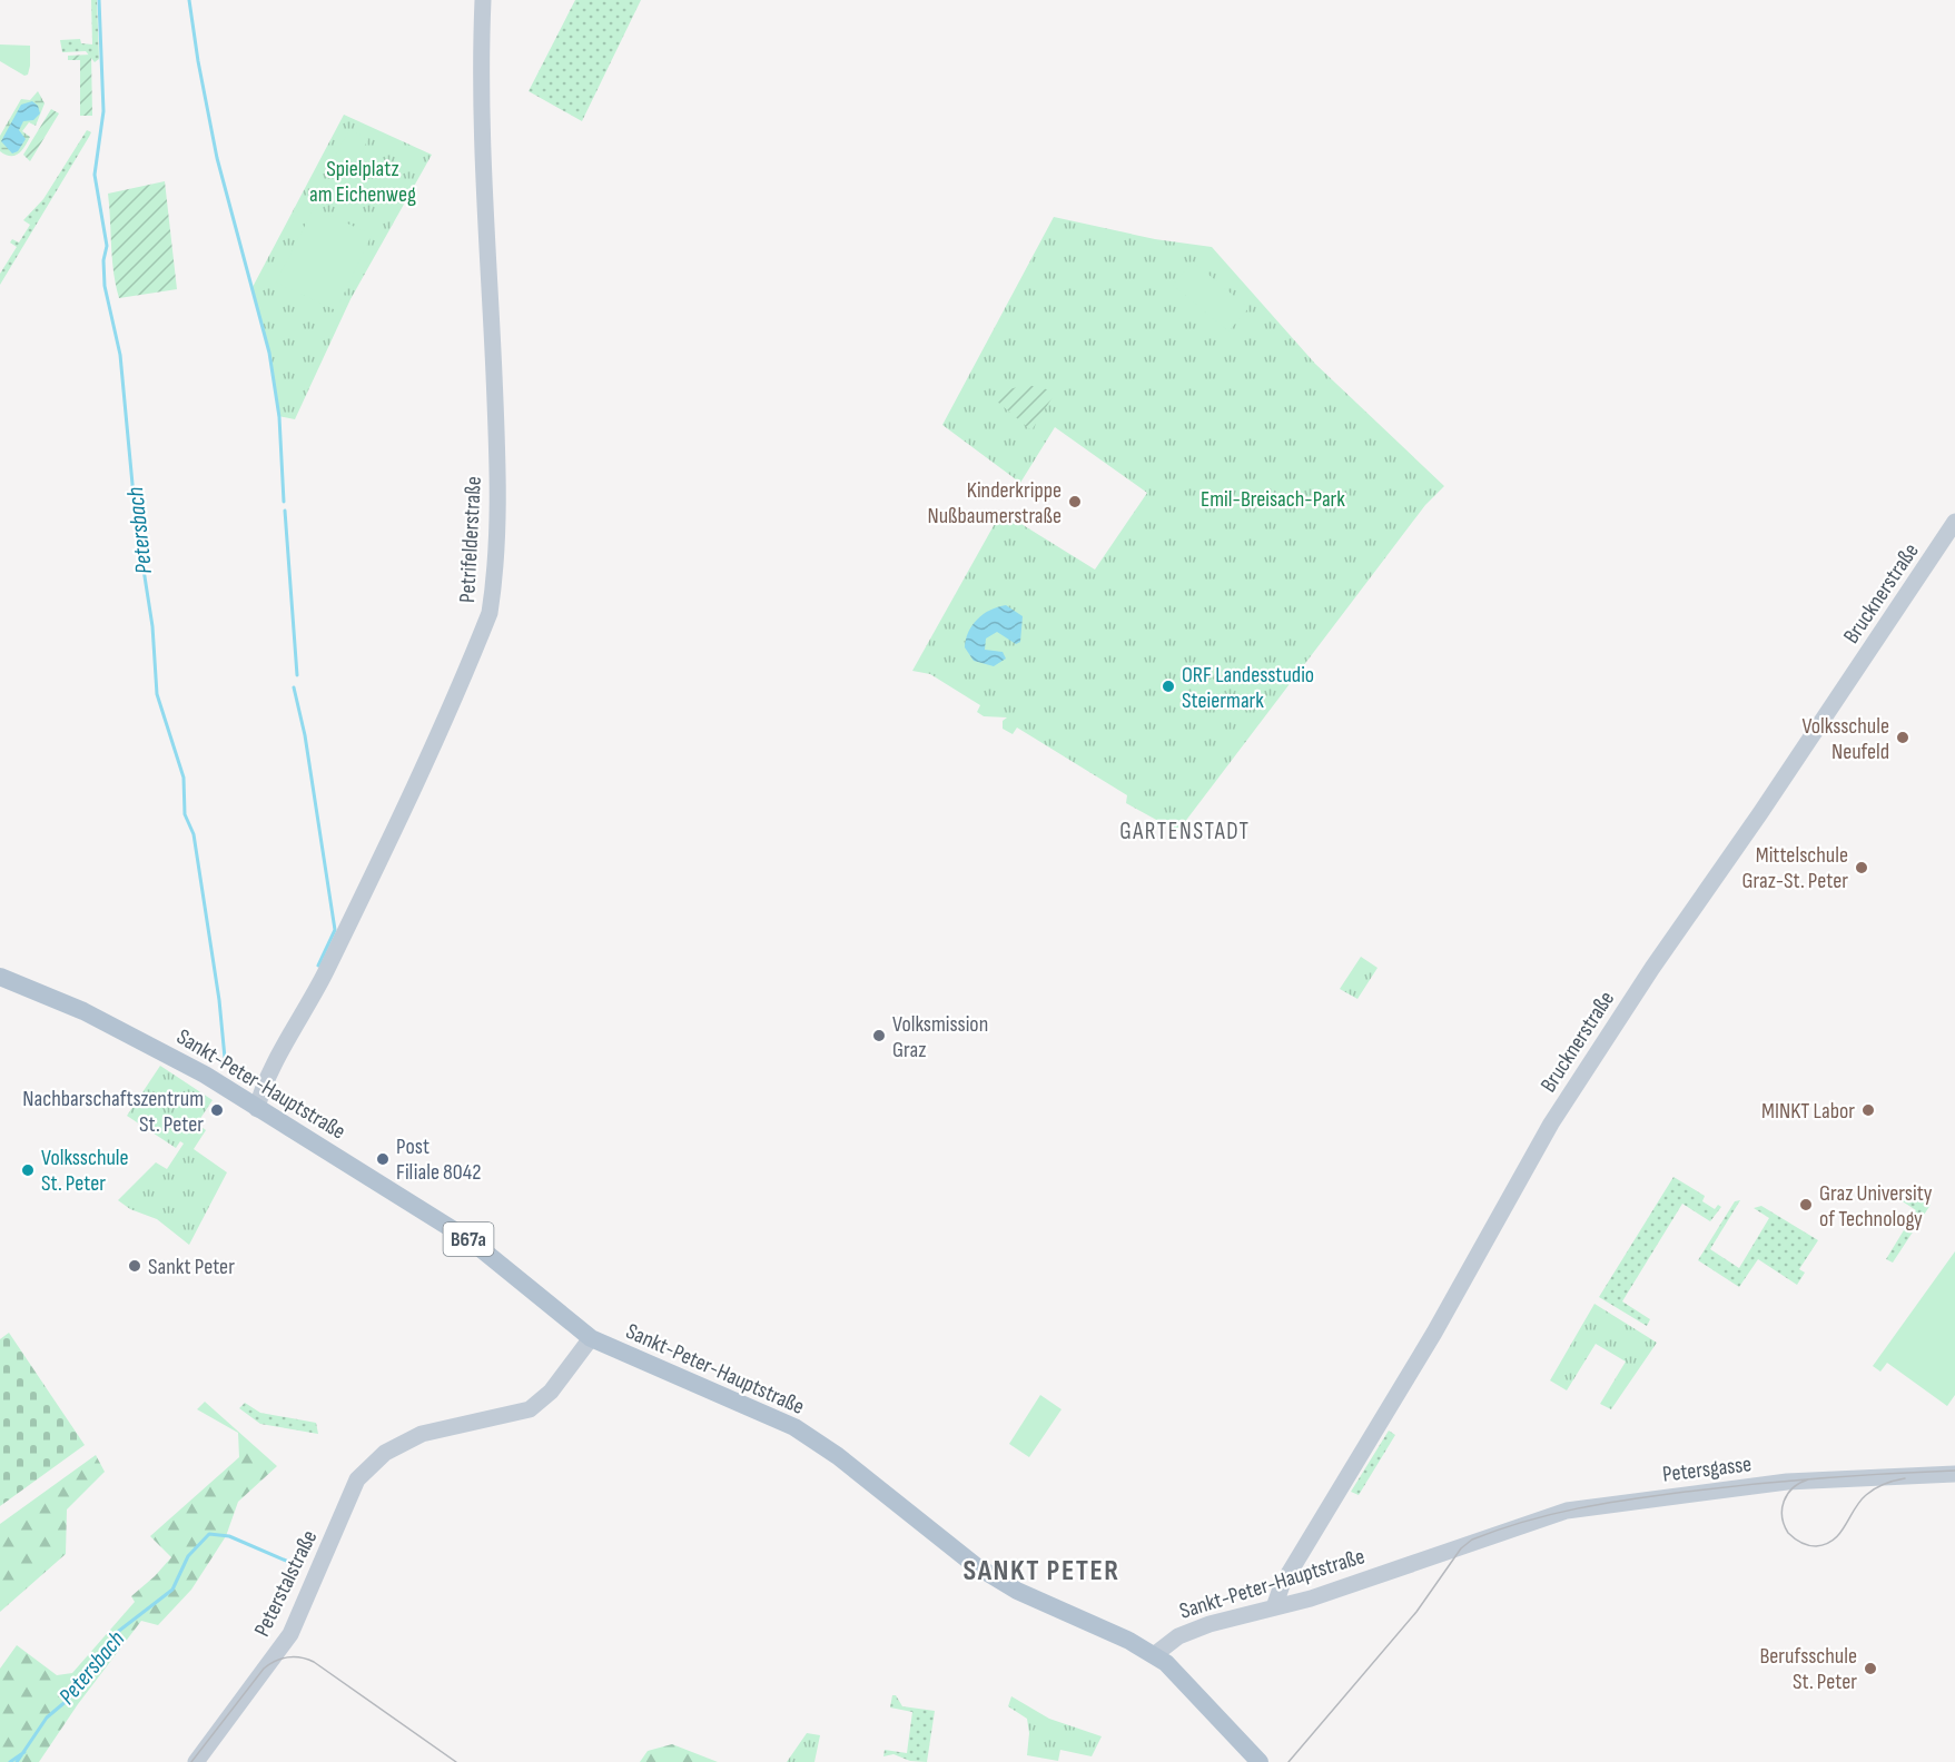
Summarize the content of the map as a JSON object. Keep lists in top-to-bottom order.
{
  "streets": {
    "main road": [
      "Petrifelderstraße",
      "Brucknerstraße",
      "Sankt-Peter-Hauptstraße",
      "B67a",
      "Petersgasse",
      "Peterstalstraße"
    ]
  },
  "crossings": [
    ["Petrifelderstraße", "Sankt-Peter-Hauptstraße"],
    ["Brucknerstraße", "Sankt-Peter-Hauptstraße"],
    ["Sankt-Peter-Hauptstraße", "B67a"],
    ["Sankt-Peter-Hauptstraße", "Petersgasse"],
    ["Sankt-Peter-Hauptstraße", "Peterstalstraße"]
  ],
  "districts": ["GARTENSTADT", "SANKT PETER"],
  "water": ["Petersbach"],
  "parks": ["Spielplatz am Eichenweg", "Emil-Breisach-Park"],
  "places": [
    "Kinderkrippe Nußbaumerstraße",
    "ORF Landesstudio Steiermark",
    "Volksschule Neufeld",
    "Mittelschule Graz-St. Peter",
    "Volksmission Graz",
    "Nachbarschaftszentrum St. Peter",
    "MINKT Labor",
    "Post Filiale 8042",
    "Volksschule St. Peter",
    "Graz University of Technology",
    "Sankt Peter",
    "Berufsschule St. Peter"
  ]
}
